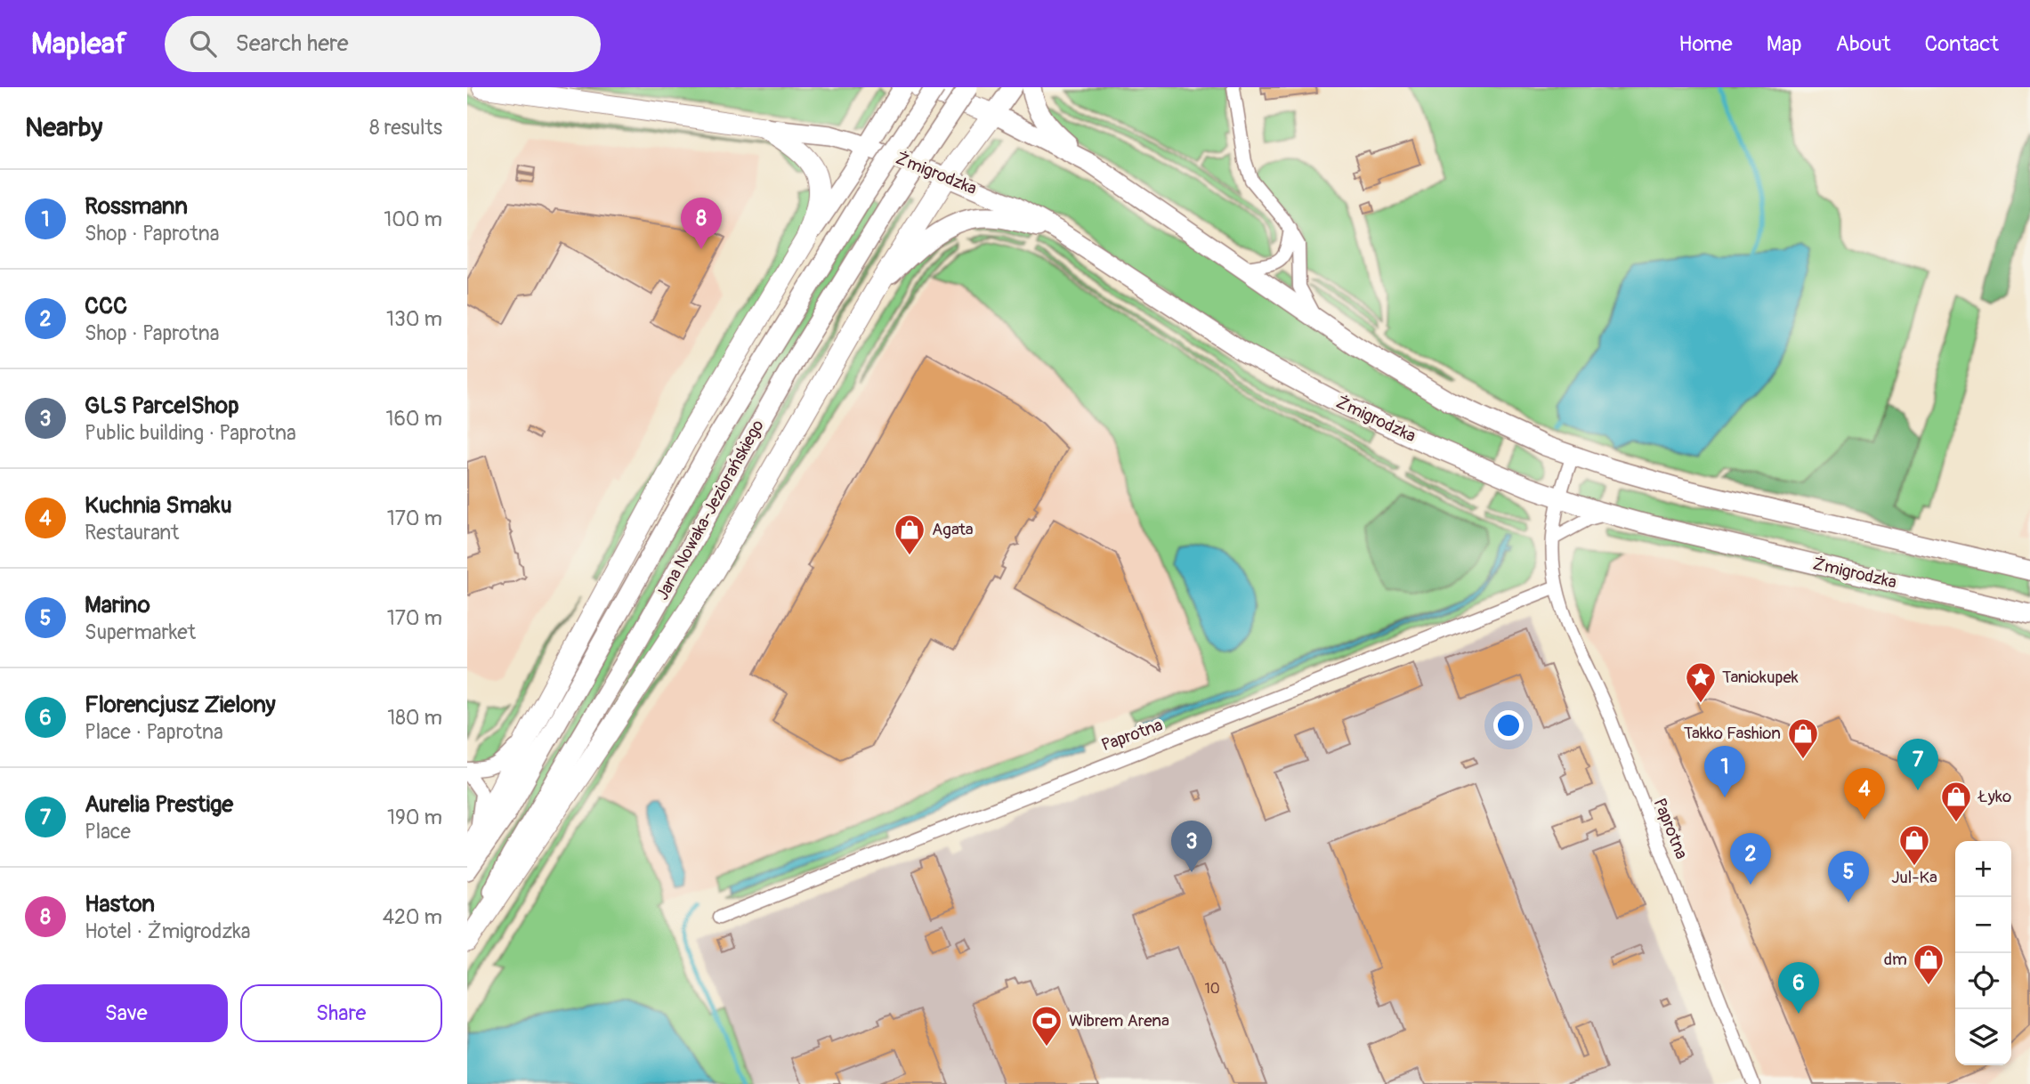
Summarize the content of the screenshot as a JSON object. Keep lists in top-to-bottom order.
{
  "streets": {
    "main road": ["Żmigrodzka", "Jana Nowaka-Jeziorańskiego"],
    "street": ["Paprotna"]
  },
  "crossings": [
    ["Żmigrodzka", "Paprotna"]
  ],
  "places": {
    "shop": [
      "Agata",
      "Takko Fashion",
      "Łyko",
      "Jul-Ka",
      "dm"
    ],
    "place": ["Taniokupek"],
    "sports": ["Wibrem Arena"]
  },
  "house_numbers": ["10"],
  "page": {
    "header": "Mapleaf",
    "search": "Search here",
    "nav": [
      "Home",
      "Map",
      "About",
      "Contact"
    ],
    "heading": ["Nearby", "8 results"],
    "list": [
      {
        "mark": "1",
        "name": "Rossmann",
        "note": "Shop · Paprotna",
        "value": "100 m"
      },
      {
        "mark": "2",
        "name": "CCC",
        "note": "Shop · Paprotna",
        "value": "130 m"
      },
      {
        "mark": "3",
        "name": "GLS ParcelShop",
        "note": "Public building · Paprotna",
        "value": "160 m"
      },
      {
        "mark": "4",
        "name": "Kuchnia Smaku",
        "note": "Restaurant",
        "value": "170 m"
      },
      {
        "mark": "5",
        "name": "Marino",
        "note": "Supermarket",
        "value": "170 m"
      },
      {
        "mark": "6",
        "name": "Florencjusz Zielony",
        "note": "Place · Paprotna",
        "value": "180 m"
      },
      {
        "mark": "7",
        "name": "Aurelia Prestige",
        "note": "Place",
        "value": "190 m"
      },
      {
        "mark": "8",
        "name": "Haston",
        "note": "Hotel · Żmigrodzka",
        "value": "420 m"
      }
    ],
    "pins": [
      "8",
      "7",
      "1",
      "4",
      "3",
      "2",
      "5",
      "6"
    ],
    "map_buttons": ["+", "−"],
    "buttons": ["Save", "Share"]
  }
}
